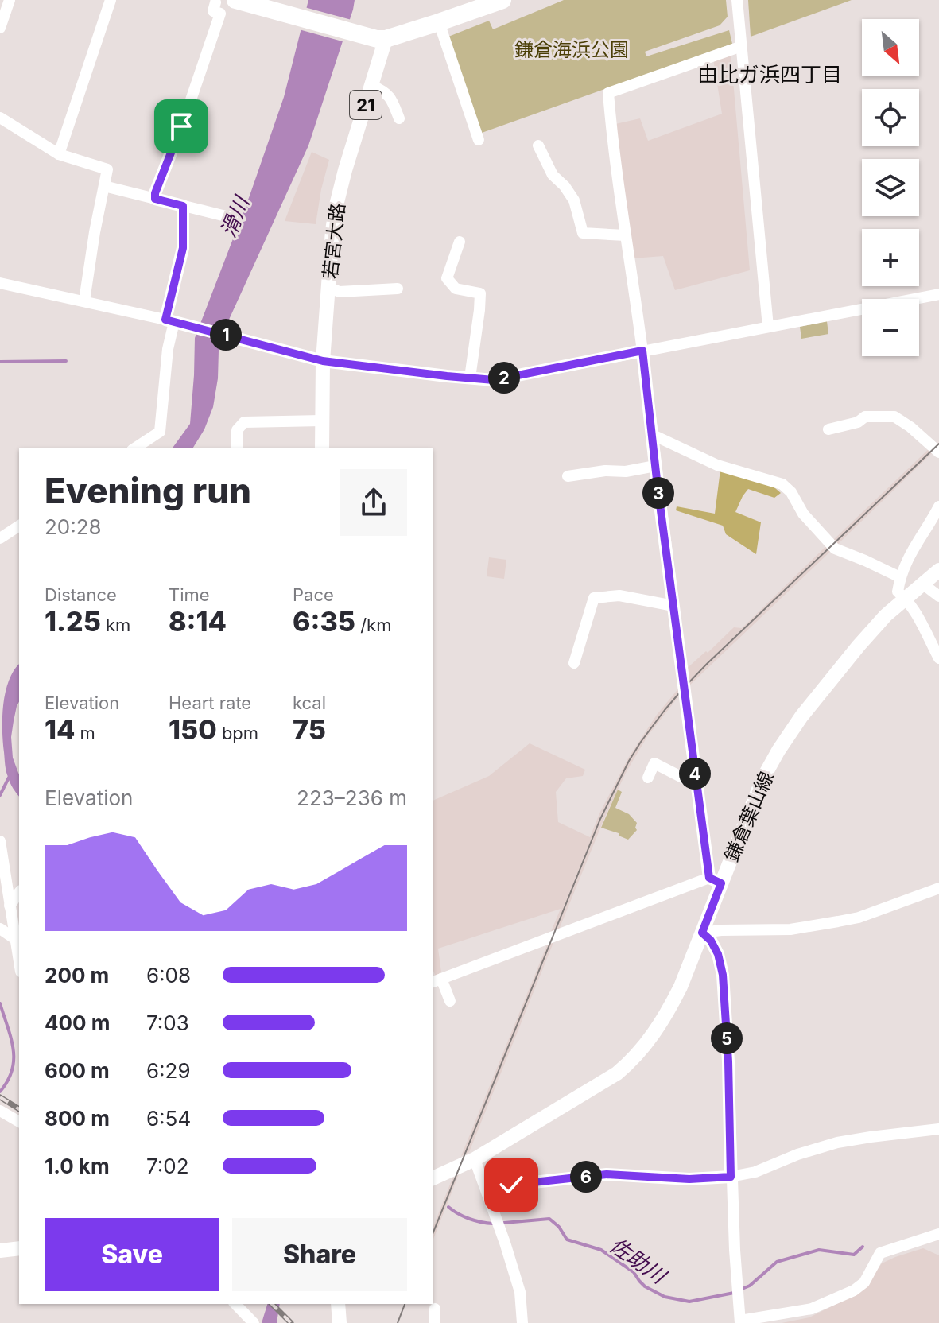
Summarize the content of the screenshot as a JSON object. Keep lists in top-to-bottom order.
{
  "streets": {
    "main road": ["21", "若宮大路", "鎌倉葉山線"]
  },
  "districts": ["由比ガ浜四丁目"],
  "water": ["滑川", "佐助川"],
  "parks": ["鎌倉海浜公園"],
  "north": "bottom right",
  "page": {
    "map_buttons": ["+", "−"],
    "pins": [
      "1",
      "2",
      "3",
      "4",
      "5",
      "6"
    ],
    "heading": ["Evening run", "20:28"],
    "stats": [
      ["Distance", "1.25 km"],
      ["Time", "8:14"],
      ["Pace", "6:35 /km"],
      ["Elevation", "14 m"],
      ["Heart rate", "150 bpm"],
      ["kcal", "75"]
    ],
    "chart": ["Elevation", "223–236 m"],
    "list": [
      {
        "name": "200 m",
        "note": "6:08"
      },
      {
        "name": "400 m",
        "note": "7:03"
      },
      {
        "name": "600 m",
        "note": "6:29"
      },
      {
        "name": "800 m",
        "note": "6:54"
      },
      {
        "name": "1.0 km",
        "note": "7:02"
      }
    ],
    "buttons": ["Save", "Share"]
  }
}
